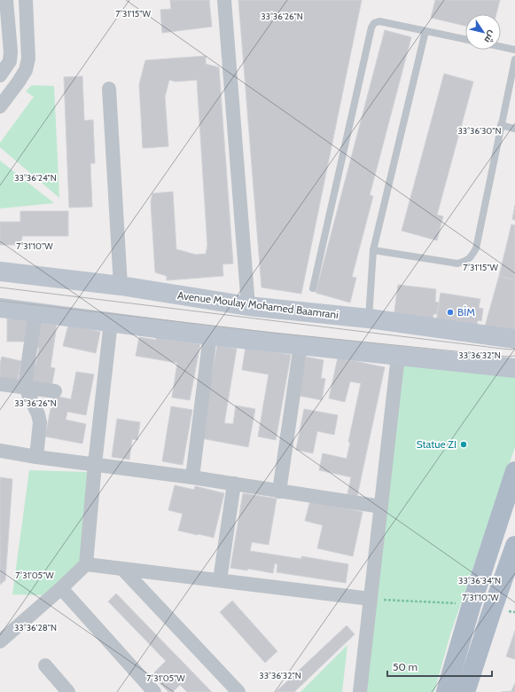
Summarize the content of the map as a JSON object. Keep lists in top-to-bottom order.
{
  "streets": {
    "street": ["Avenue Moulay Mohamed Baamrani"]
  },
  "places": ["BİM", "Statue ZI"],
  "scale_bar": "50 m",
  "north": "bottom right",
  "coordinates": [
    "7°31'15\"W",
    "33°36'26\"N",
    "33°36'30\"N",
    "33°36'24\"N",
    "7°31'10\"W",
    "33°36'32\"N",
    "7°31'05\"W",
    "33°36'34\"N",
    "33°36'28\"N"
  ]
}
